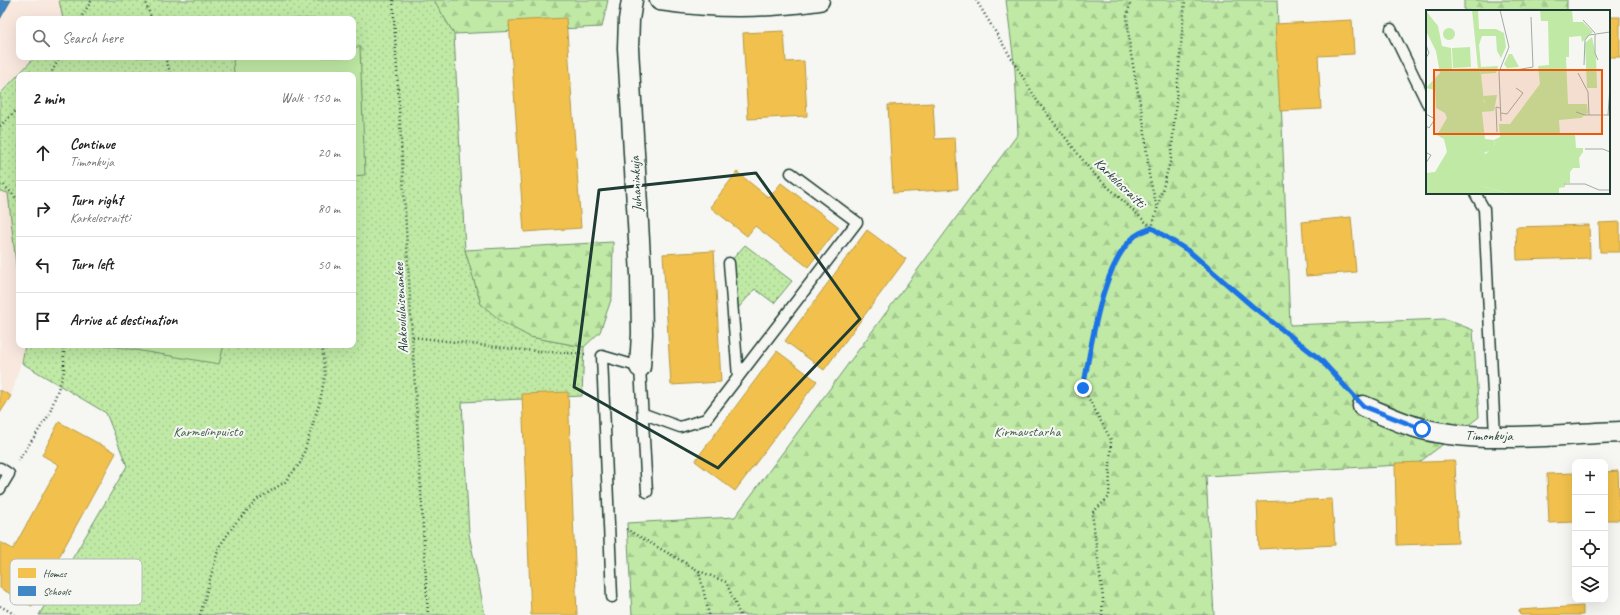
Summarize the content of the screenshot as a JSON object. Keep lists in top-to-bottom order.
{
  "streets": {
    "street": ["Juhaninkuja", "Timonkuja"],
    "path": ["Karkelosraitti", "Alakoululaisenankee"]
  },
  "crossings": [
    ["Karkelosraitti", "Timonkuja"]
  ],
  "parks": ["Karmelinpuisto", "Kirmaustarha"],
  "legend": ["Homes", "Schools"],
  "page": {
    "search": "Search here",
    "heading": ["2 min", "Walk · 150 m"],
    "list": [
      ["Continue", "Timonkuja", "20 m"],
      ["Turn right", "Karkelosraitti", "80 m"],
      ["Turn left", "50 m"],
      "Arrive at destination"
    ],
    "map_buttons": ["+", "−"]
  }
}
